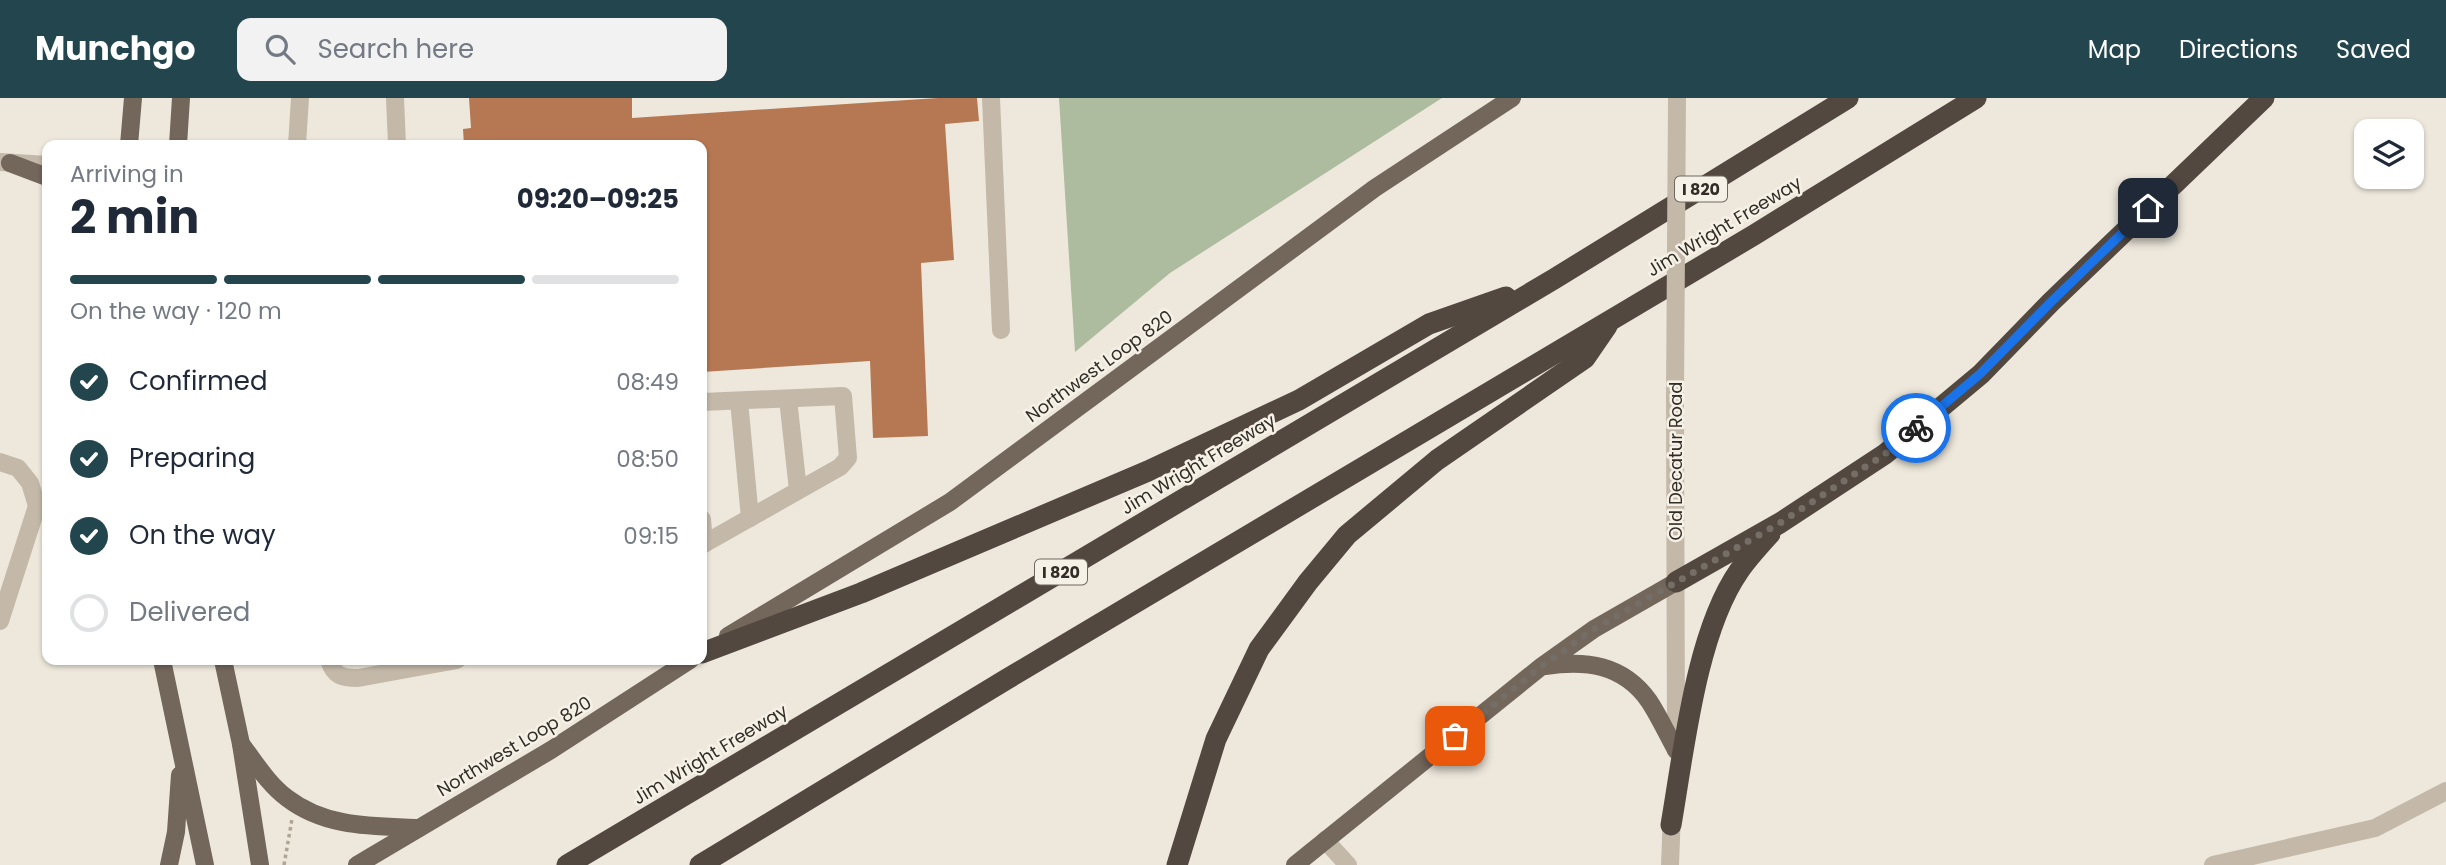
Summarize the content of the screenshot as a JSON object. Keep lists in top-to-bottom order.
{
  "streets": {
    "highway": ["I 820", "Jim Wright Freeway"],
    "main road": ["Northwest Loop 820"],
    "street": ["Old Decatur Road"]
  },
  "page": {
    "header": "Munchgo",
    "search": "Search here",
    "nav": ["Map", "Directions", "Saved"],
    "heading": ["2 min", "Arriving in", "09:20–09:25"],
    "bar": "On the way · 120 m",
    "list": [
      ["Confirmed", "08:49"],
      ["Preparing", "08:50"],
      ["On the way", "09:15"],
      "Delivered"
    ]
  }
}
